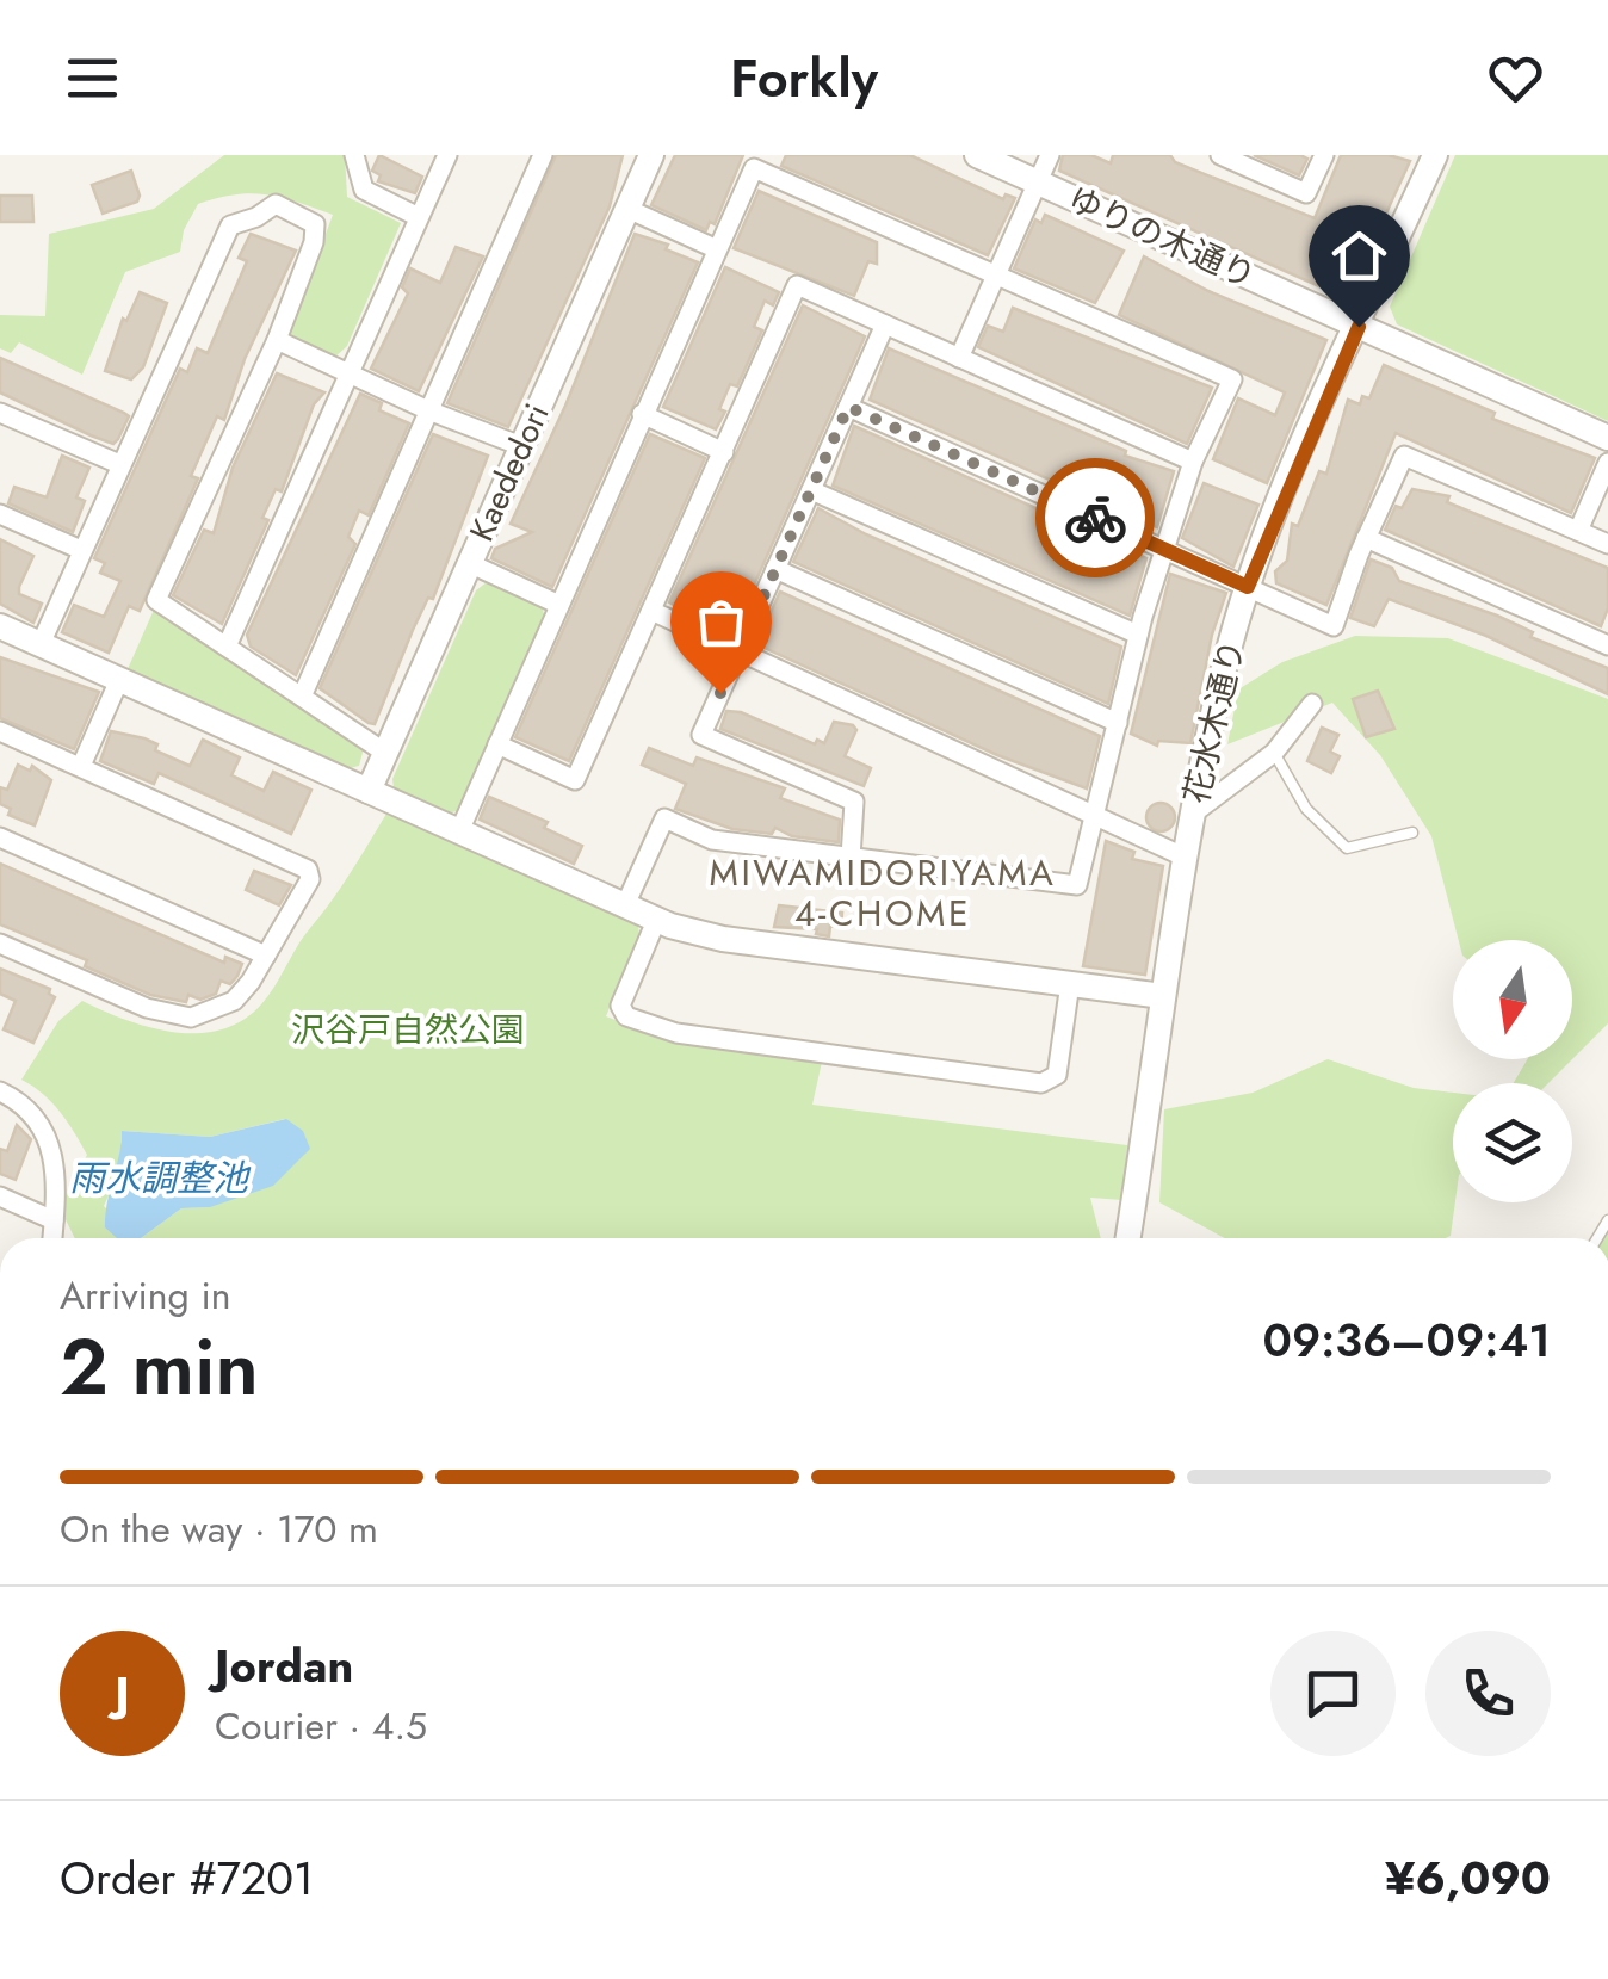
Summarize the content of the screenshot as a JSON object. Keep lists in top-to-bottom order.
{
  "streets": {
    "street": ["ゆりの木通り", "Kaededori", "花水木通り"]
  },
  "crossings": [
    ["ゆりの木通り", "花水木通り"]
  ],
  "districts": ["MIWAMIDORIYAMA 4-CHOME"],
  "water": ["雨水調整池"],
  "parks": ["沢谷戸自然公園"],
  "north": "bottom",
  "page": {
    "header": "Forkly",
    "heading": ["2 min", "Arriving in", "09:36–09:41"],
    "panel": [
      "Jordan",
      "Courier · 4.5",
      "Order #7201",
      "¥6,090"
    ],
    "bar": "On the way · 170 m",
    "round": "J"
  }
}
